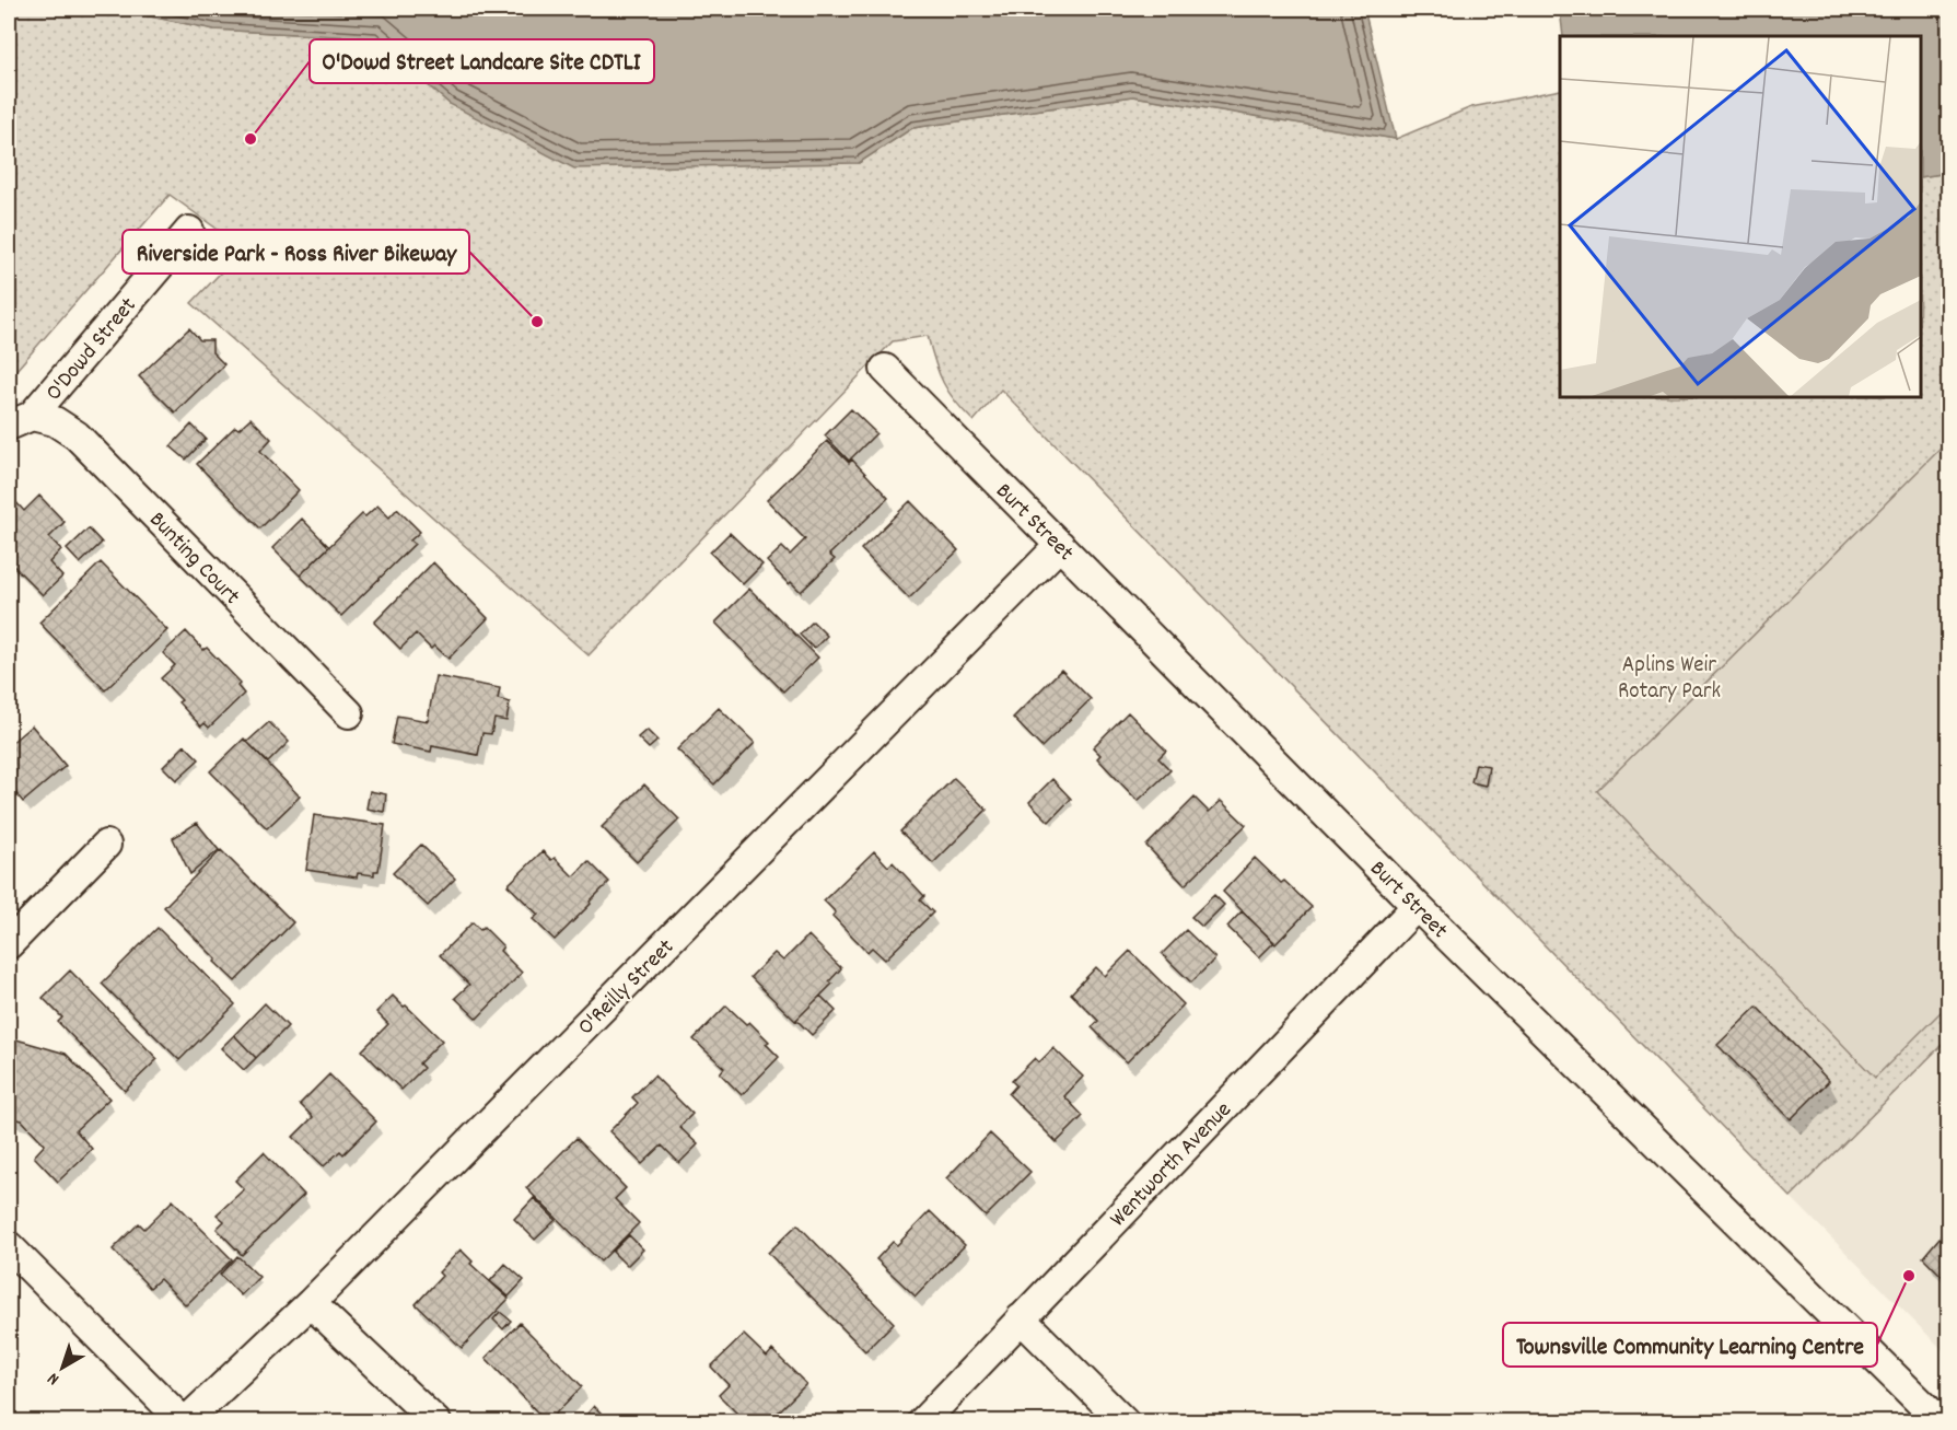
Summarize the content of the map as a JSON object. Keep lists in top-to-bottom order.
{
  "streets": {
    "street": [
      "O'Dowd Street",
      "Burt Street",
      "Bunting Court",
      "O'Reilly Street",
      "Wentworth Avenue"
    ]
  },
  "crossings": [
    ["O'Dowd Street", "Bunting Court"],
    ["Burt Street", "O'Reilly Street"],
    ["Burt Street", "Wentworth Avenue"]
  ],
  "parks": ["Aplins Weir Rotary Park"],
  "places": ["O'Dowd Street Landcare Site CDTLI", "Riverside Park - Ross River Bikeway", "Townsville Community Learning Centre"],
  "north": "bottom left"
}
